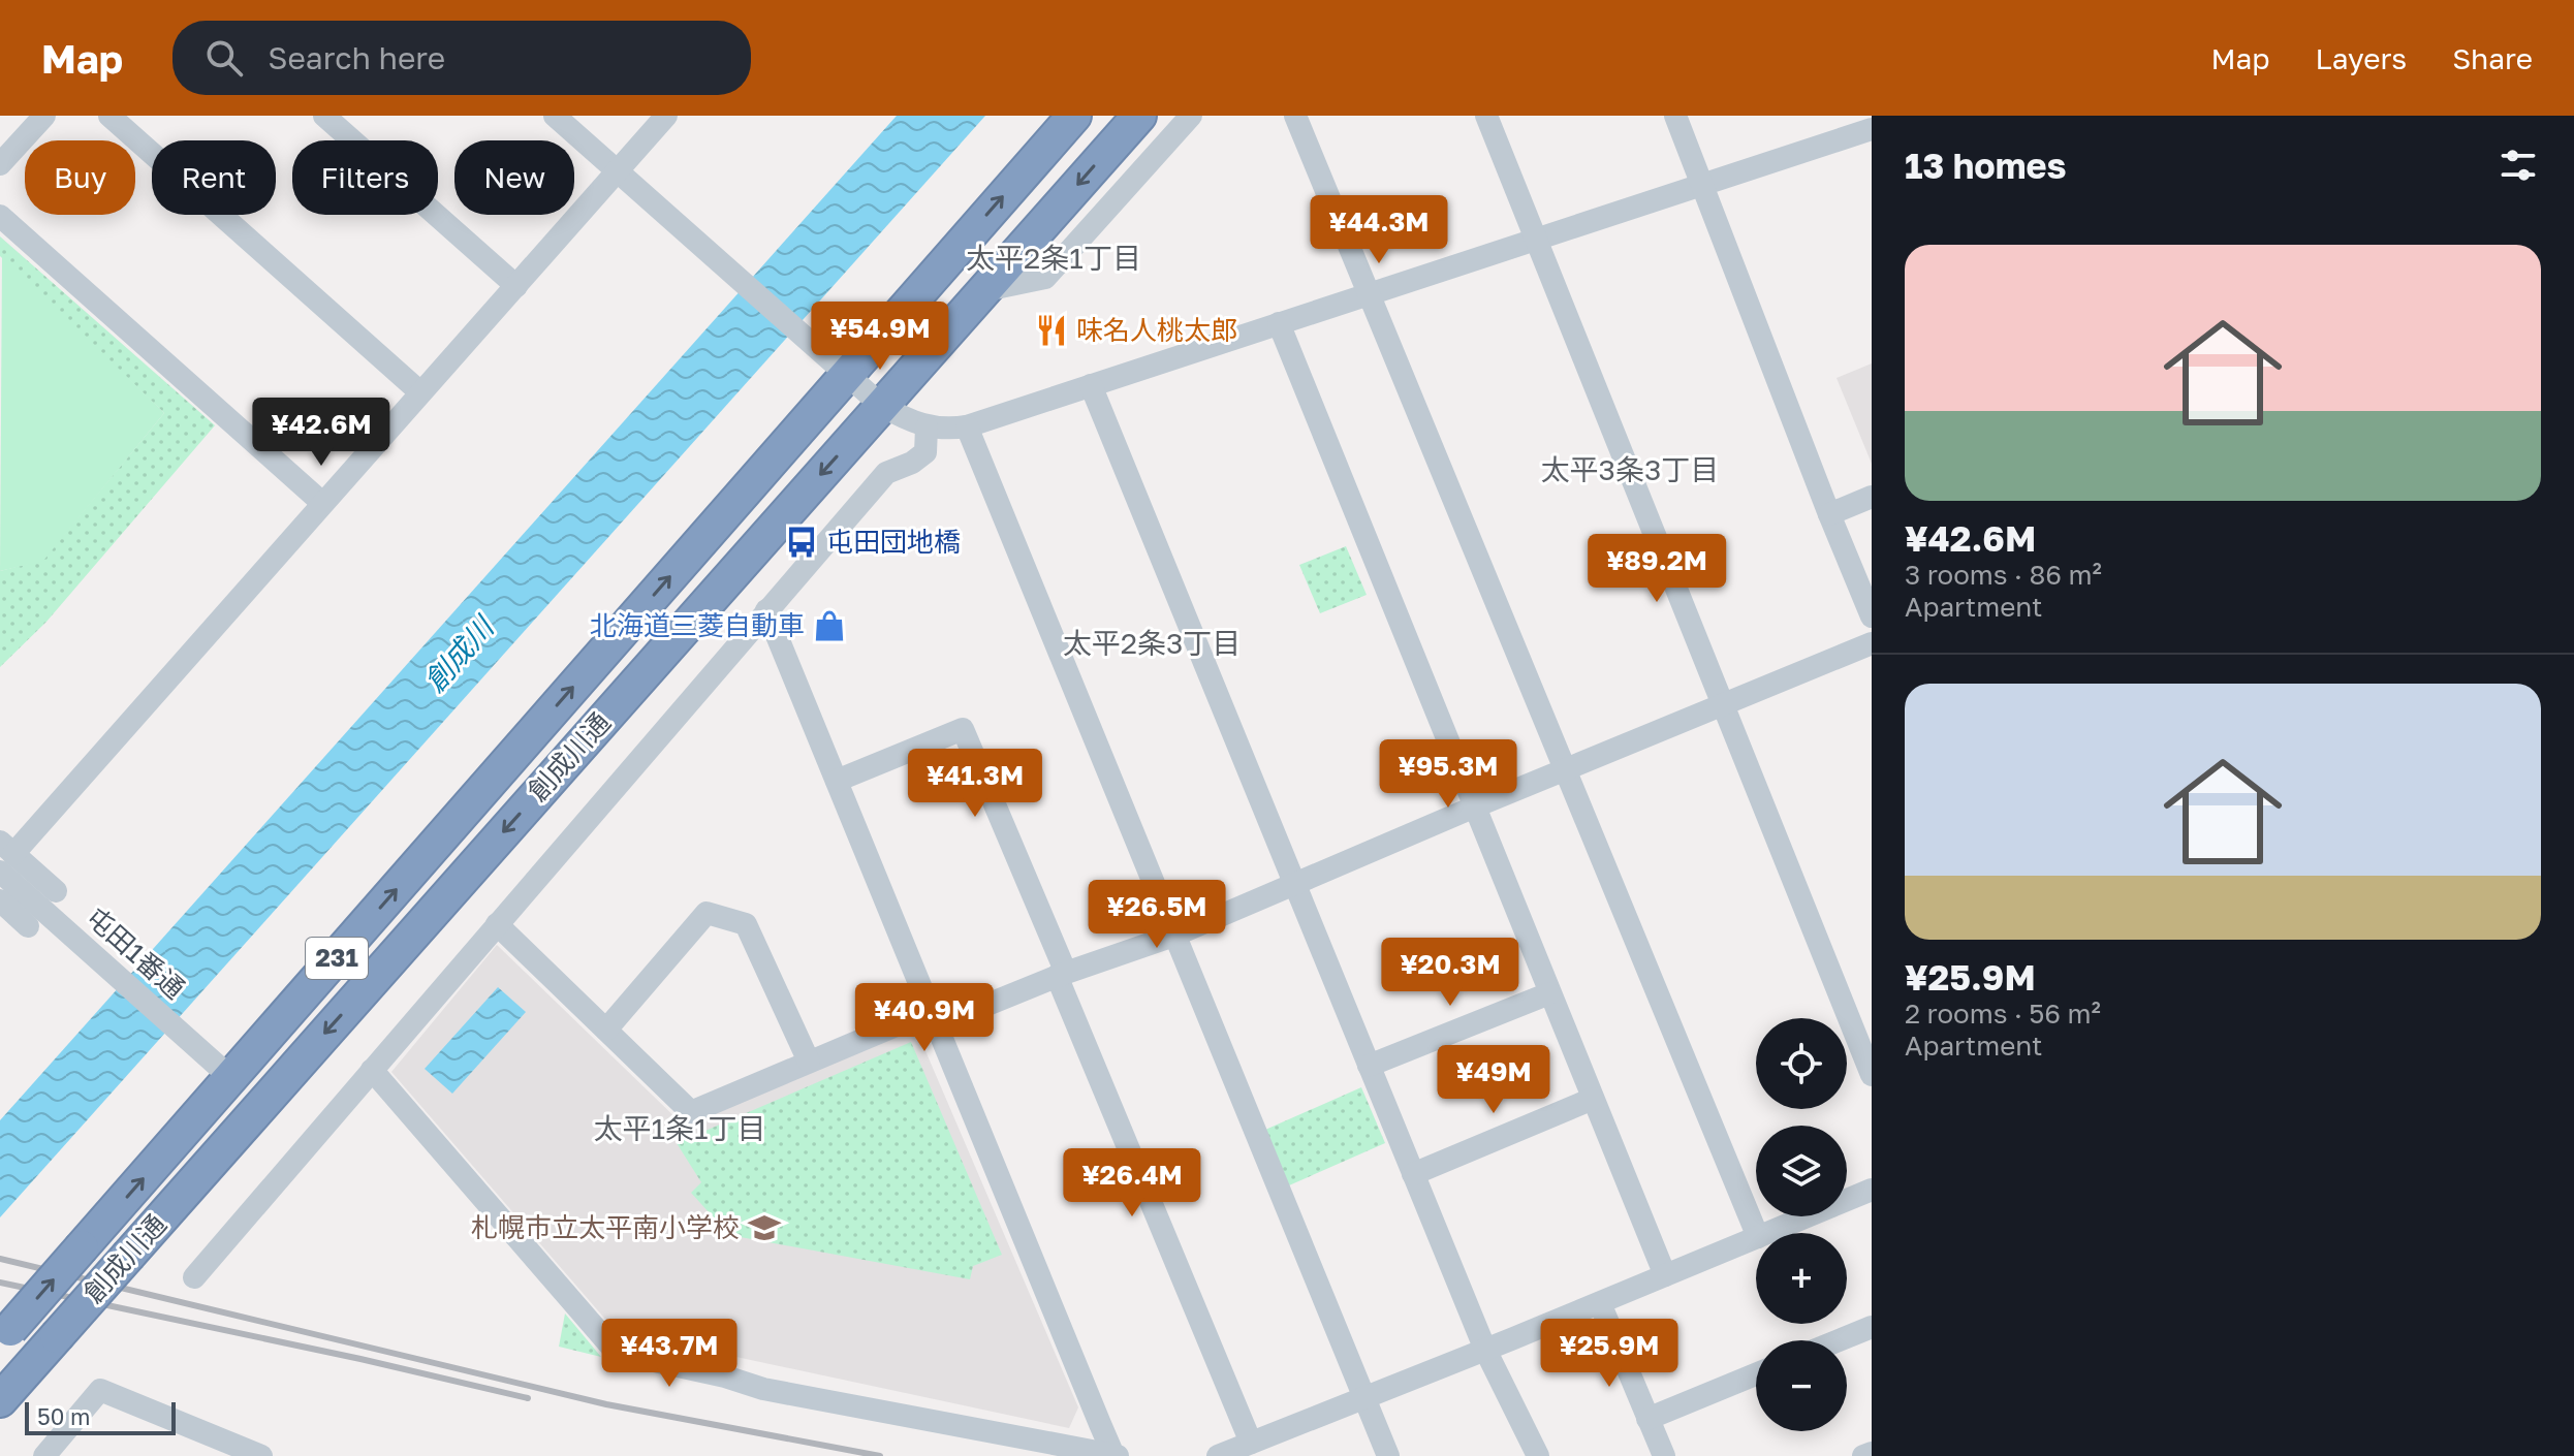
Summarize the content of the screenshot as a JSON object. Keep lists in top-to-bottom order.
{
  "streets": {
    "highway": ["創成川通", "231"],
    "street": ["屯田1番通"]
  },
  "crossings": [
    ["創成川通", "屯田1番通"]
  ],
  "districts": [
    "太平2条1丁目",
    "太平3条3丁目",
    "太平2条3丁目",
    "太平1条1丁目"
  ],
  "water": ["創成川"],
  "places": {
    "restaurant": ["味名人桃太郎"],
    "bus stop": ["屯田団地橋"],
    "shop": ["北海道三菱自動車"],
    "school or university": ["札幌市立太平南小学校"]
  },
  "scale_bar": "50 m",
  "page": {
    "header": "Map",
    "search": "Search here",
    "nav": ["Map", "Layers", "Share"],
    "heading": "13 homes",
    "chip": [
      "Buy",
      "Rent",
      "Filters",
      "New"
    ],
    "price": [
      "¥44.3M",
      "¥54.9M",
      "¥42.6M",
      "¥89.2M",
      "¥95.3M",
      "¥41.3M",
      "¥26.5M",
      "¥20.3M",
      "¥40.9M",
      "¥49M",
      "¥26.4M",
      "¥43.7M",
      "¥25.9M"
    ],
    "list": [
      {
        "name": "¥42.6M",
        "note": "3 rooms · 86 m² · Apartment"
      },
      {
        "name": "¥25.9M",
        "note": "2 rooms · 56 m² · Apartment"
      }
    ],
    "map_buttons": ["+", "−"],
    "scale": "50 m"
  }
}
